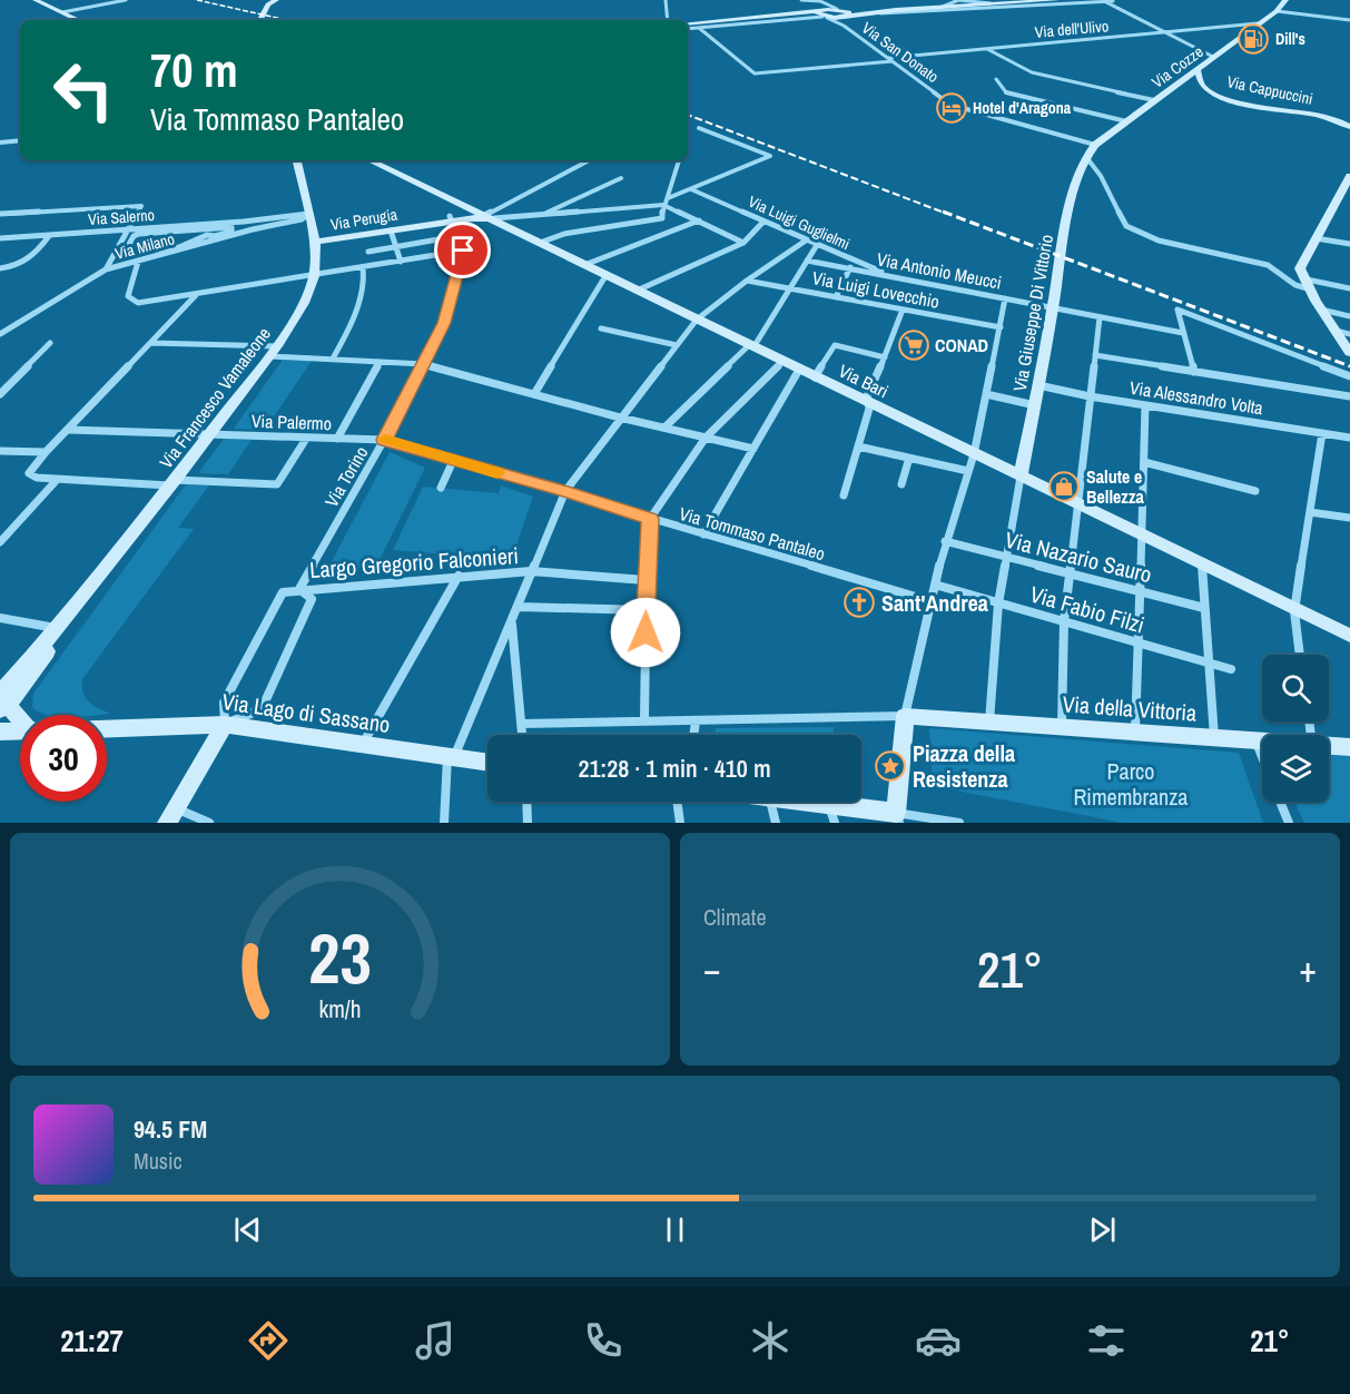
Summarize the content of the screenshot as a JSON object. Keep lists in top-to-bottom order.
{
  "streets": {
    "main road": [
      "Via Cozze",
      "Via Cappuccini",
      "Via Perugia",
      "Via Giuseppe Di Vittorio",
      "Via Bari",
      "Via Francesco Vamaleone",
      "Via della Vittoria",
      "Via Lago di Sassano"
    ],
    "street": [
      "Via dell'Ulivo",
      "Via San Donato",
      "Via Salerno",
      "Via Luigi Guglielmi",
      "Via Milano",
      "Via Antonio Meucci",
      "Via Luigi Lovecchio",
      "Via Alessandro Volta",
      "Via Palermo",
      "Via Torino",
      "Via Tommaso Pantaleo",
      "Via Nazario Sauro",
      "Largo Gregorio Falconieri",
      "Via Fabio Filzi"
    ]
  },
  "crossings": [
    ["Via dell'Ulivo", "Via San Donato"],
    ["Via dell'Ulivo", "Via Cozze"],
    ["Via San Donato", "Via Cozze"],
    ["Via Cozze", "Via Cappuccini"],
    ["Via Cozze", "Via Giuseppe Di Vittorio"],
    ["Via Salerno", "Via Milano"],
    ["Via Salerno", "Via Francesco Vamaleone"],
    ["Via Perugia", "Via Francesco Vamaleone"],
    ["Via Luigi Guglielmi", "Via Antonio Meucci"],
    ["Via Milano", "Via Francesco Vamaleone"],
    ["Via Antonio Meucci", "Via Giuseppe Di Vittorio"],
    ["Via Giuseppe Di Vittorio", "Via Bari"],
    ["Via Giuseppe Di Vittorio", "Via Alessandro Volta"],
    ["Via Francesco Vamaleone", "Via Palermo"],
    ["Via Palermo", "Via Torino"],
    ["Via Palermo", "Via Tommaso Pantaleo"],
    ["Via Torino", "Largo Gregorio Falconieri"]
  ],
  "parks": ["Parco Rimembranza"],
  "places": {
    "fuel station": ["Dill's"],
    "hotel": ["Hotel d'Aragona"],
    "supermarket": ["CONAD"],
    "shop": ["Salute e Bellezza"],
    "church": ["Sant'Andrea"],
    "place": ["Piazza della Resistenza"]
  },
  "page": {
    "turn": ["70 m", "Via Tommaso Pantaleo"],
    "limit": "30",
    "trip": "21:28 · 1 min · 410 m",
    "tile": "Climate",
    "heat": ["−", "21°", "+"],
    "song": ["94.5 FM", "Music"],
    "tabs": ["21:27", "21°"],
    "gauge": ["23", "km/h"]
  }
}
